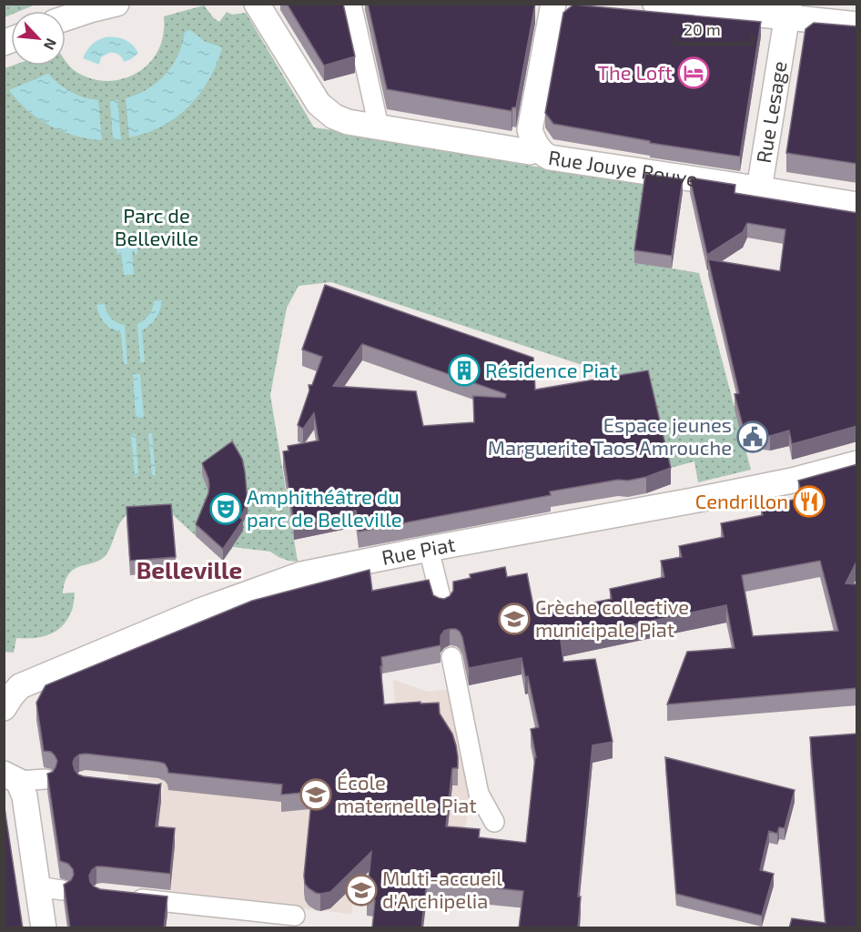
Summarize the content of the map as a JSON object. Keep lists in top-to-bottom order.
{
  "streets": {
    "street": ["Rue Lesage", "Rue Jouye Rouve", "Rue Piat"]
  },
  "crossings": [
    ["Rue Lesage", "Rue Jouye Rouve"]
  ],
  "districts": ["Belleville"],
  "parks": ["Parc de Belleville"],
  "places": {
    "hotel": ["The Loft"],
    "building": ["Résidence Piat"],
    "public building": ["Espace jeunes Marguerite Taos Amrouche"],
    "restaurant": ["Cendrillon"],
    "theatre": ["Amphithéâtre du parc de Belleville"],
    "school or university": ["Crèche collective municipale Piat", "École maternelle Piat", "Multi-accueil d'Archipelia"]
  },
  "scale_bar": "20 m",
  "north": "bottom right"
}
